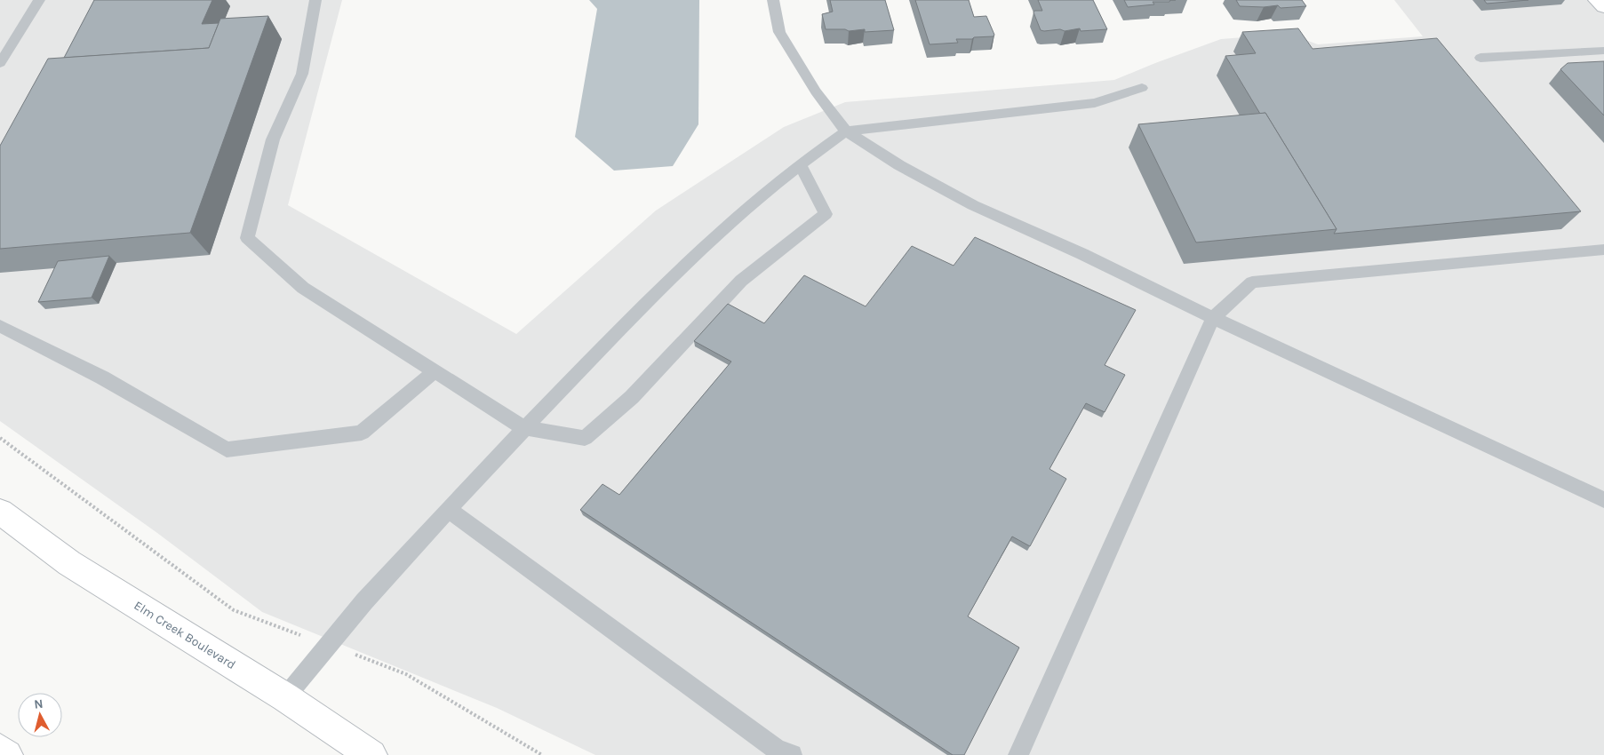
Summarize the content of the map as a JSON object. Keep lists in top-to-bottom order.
{
  "streets": {
    "main road": ["Elm Creek Boulevard"]
  },
  "north": "top"
}
